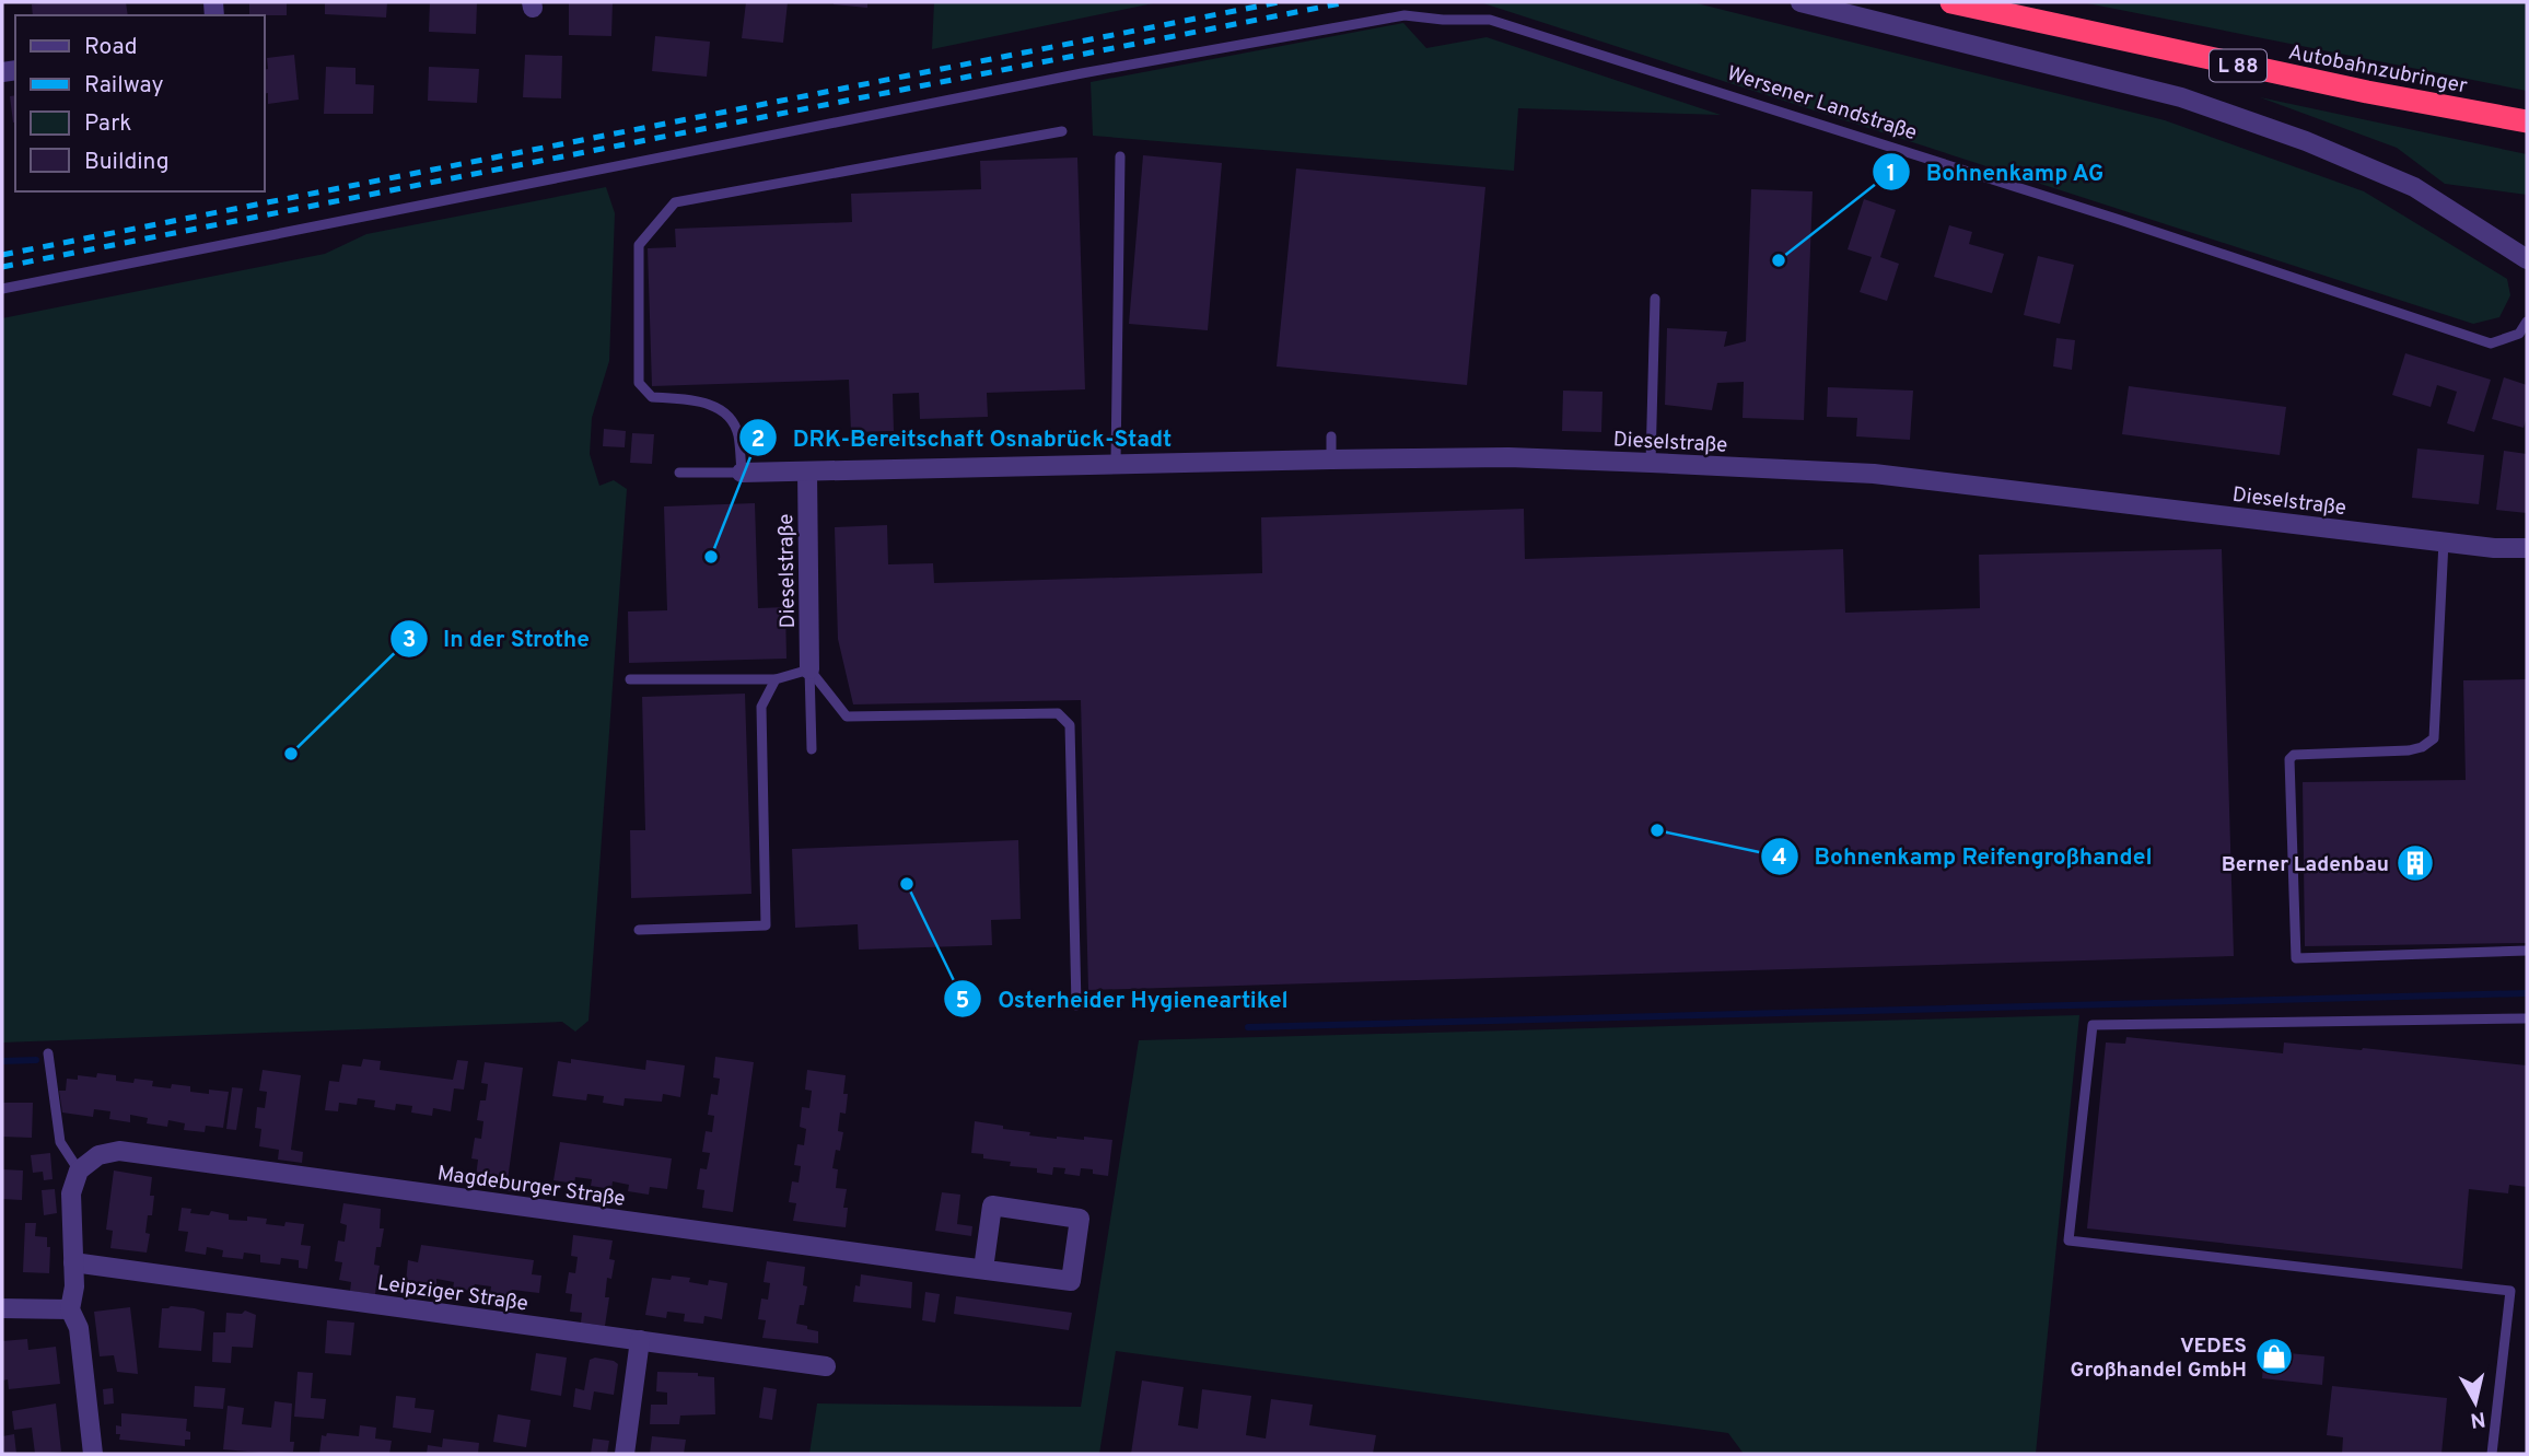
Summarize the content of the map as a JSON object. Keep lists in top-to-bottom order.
{
  "streets": {
    "highway": ["L 88", "Autobahnzubringer"],
    "street": ["Dieselstraße", "Magdeburger Straße", "Leipziger Straße"],
    "lane": ["Wersener Landstraße"]
  },
  "places": {
    "other": [
      "Bohnenkamp AG",
      "DRK-Bereitschaft Osnabrück-Stadt",
      "In der Strothe",
      "Bohnenkamp Reifengroßhandel",
      "Osterheider Hygieneartikel"
    ],
    "building": ["Berner Ladenbau"],
    "shop": ["VEDES Großhandel GmbH"]
  },
  "legend": [
    "Road",
    "Railway",
    "Park",
    "Building"
  ],
  "north": "bottom"
}
